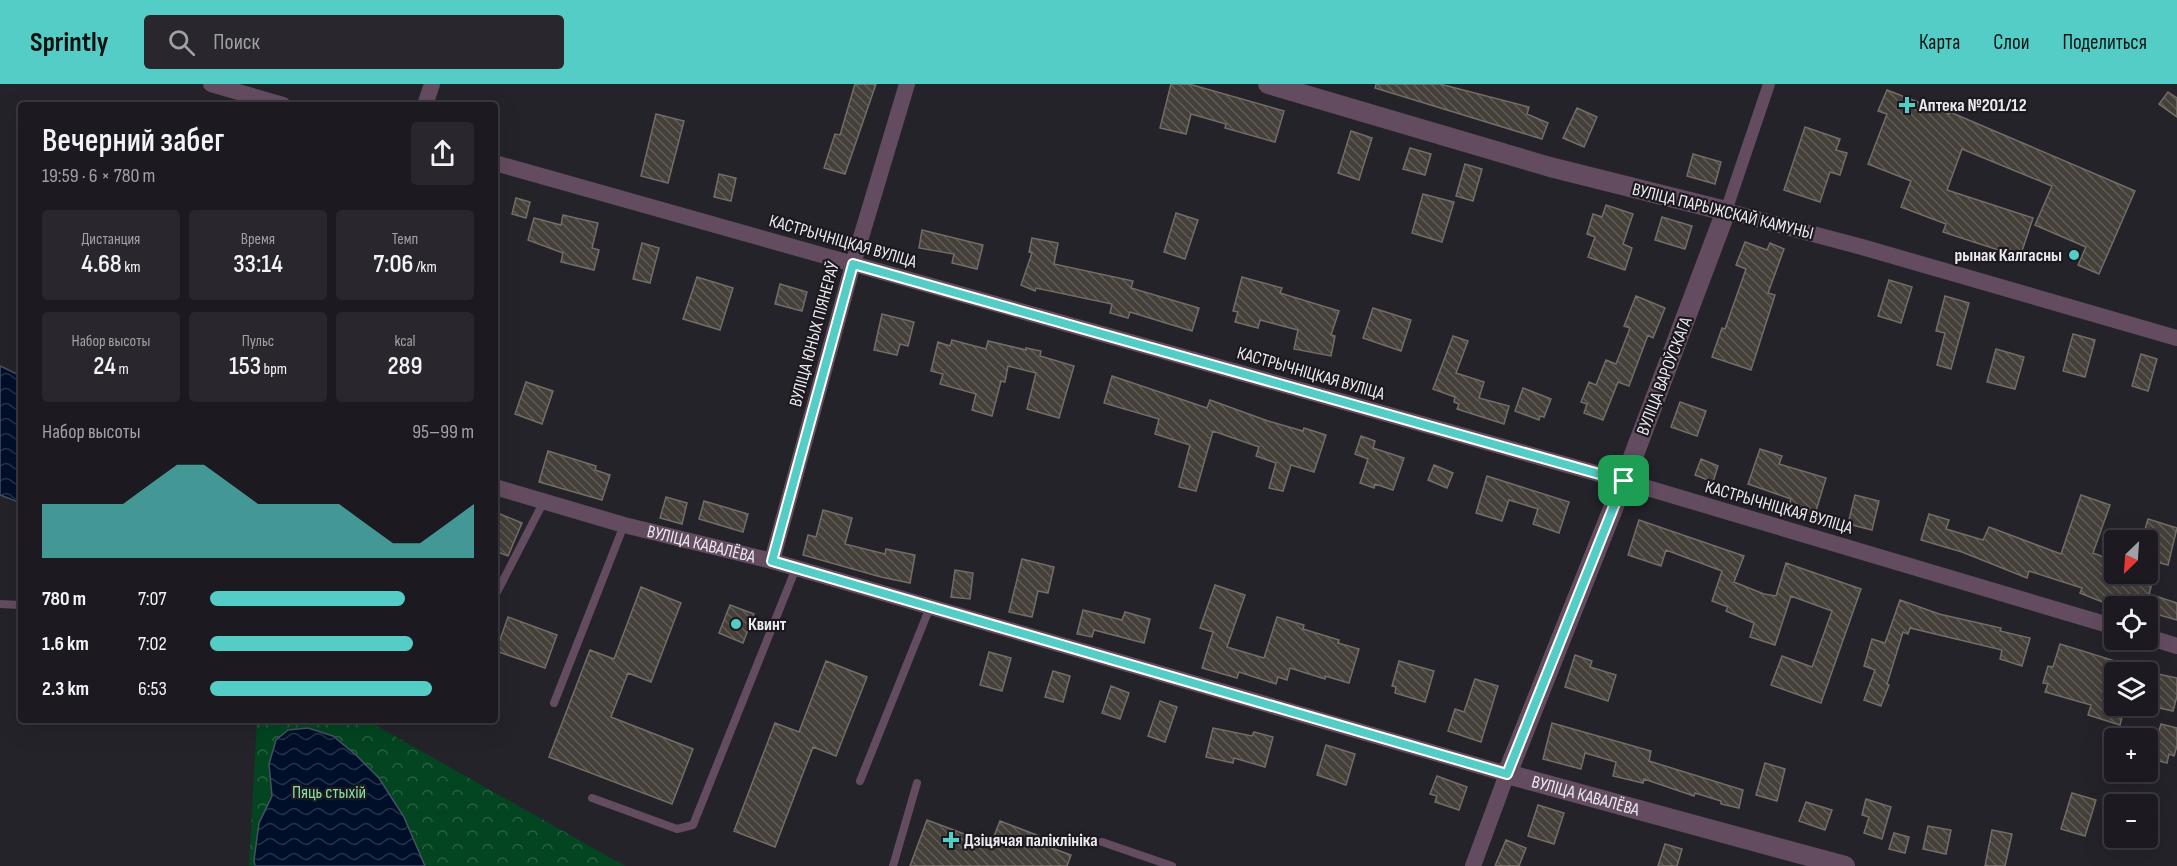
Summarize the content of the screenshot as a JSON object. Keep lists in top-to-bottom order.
{
  "streets": {
    "street": [
      "ВУЛІЦА ПАРЫЖСКАЙ КАМУНЫ",
      "КАСТРЫЧНІЦКАЯ ВУЛІЦА",
      "ВУЛІЦА ЮНЫХ ПІЯНЕРАЎ",
      "ВУЛІЦА ВАРОЎСКАГА",
      "ВУЛІЦА КАВАЛЁВА"
    ]
  },
  "crossings": [
    ["ВУЛІЦА ПАРЫЖСКАЙ КАМУНЫ", "ВУЛІЦА ВАРОЎСКАГА"],
    ["КАСТРЫЧНІЦКАЯ ВУЛІЦА", "ВУЛІЦА ЮНЫХ ПІЯНЕРАЎ"],
    ["КАСТРЫЧНІЦКАЯ ВУЛІЦА", "ВУЛІЦА ВАРОЎСКАГА"],
    ["ВУЛІЦА ЮНЫХ ПІЯНЕРАЎ", "ВУЛІЦА КАВАЛЁВА"],
    ["ВУЛІЦА ВАРОЎСКАГА", "ВУЛІЦА КАВАЛЁВА"]
  ],
  "parks": ["Пяць стыхій"],
  "places": {
    "health": ["Аптека №201/12", "Дзіцячая паліклініка"],
    "other": ["рынак Калгасны", "Квинт"]
  },
  "north": "bottom left",
  "page": {
    "header": "Sprintly",
    "search": "Поиск",
    "nav": ["Карта", "Слои", "Поделиться"],
    "heading": ["Вечерний забег", "19:59 · 6 × 780 m"],
    "stats": [
      ["Дистанция", "4.68 km"],
      ["Время", "33:14"],
      ["Темп", "7:06 /km"],
      ["Набор высоты", "24 m"],
      ["Пульс", "153 bpm"],
      ["kcal", "289"]
    ],
    "chart": ["Набор высоты", "95–99 m"],
    "map_buttons": ["+", "−"],
    "list": [
      {
        "name": "780 m",
        "note": "7:07"
      },
      {
        "name": "1.6 km",
        "note": "7:02"
      },
      {
        "name": "2.3 km",
        "note": "6:53"
      }
    ]
  }
}
